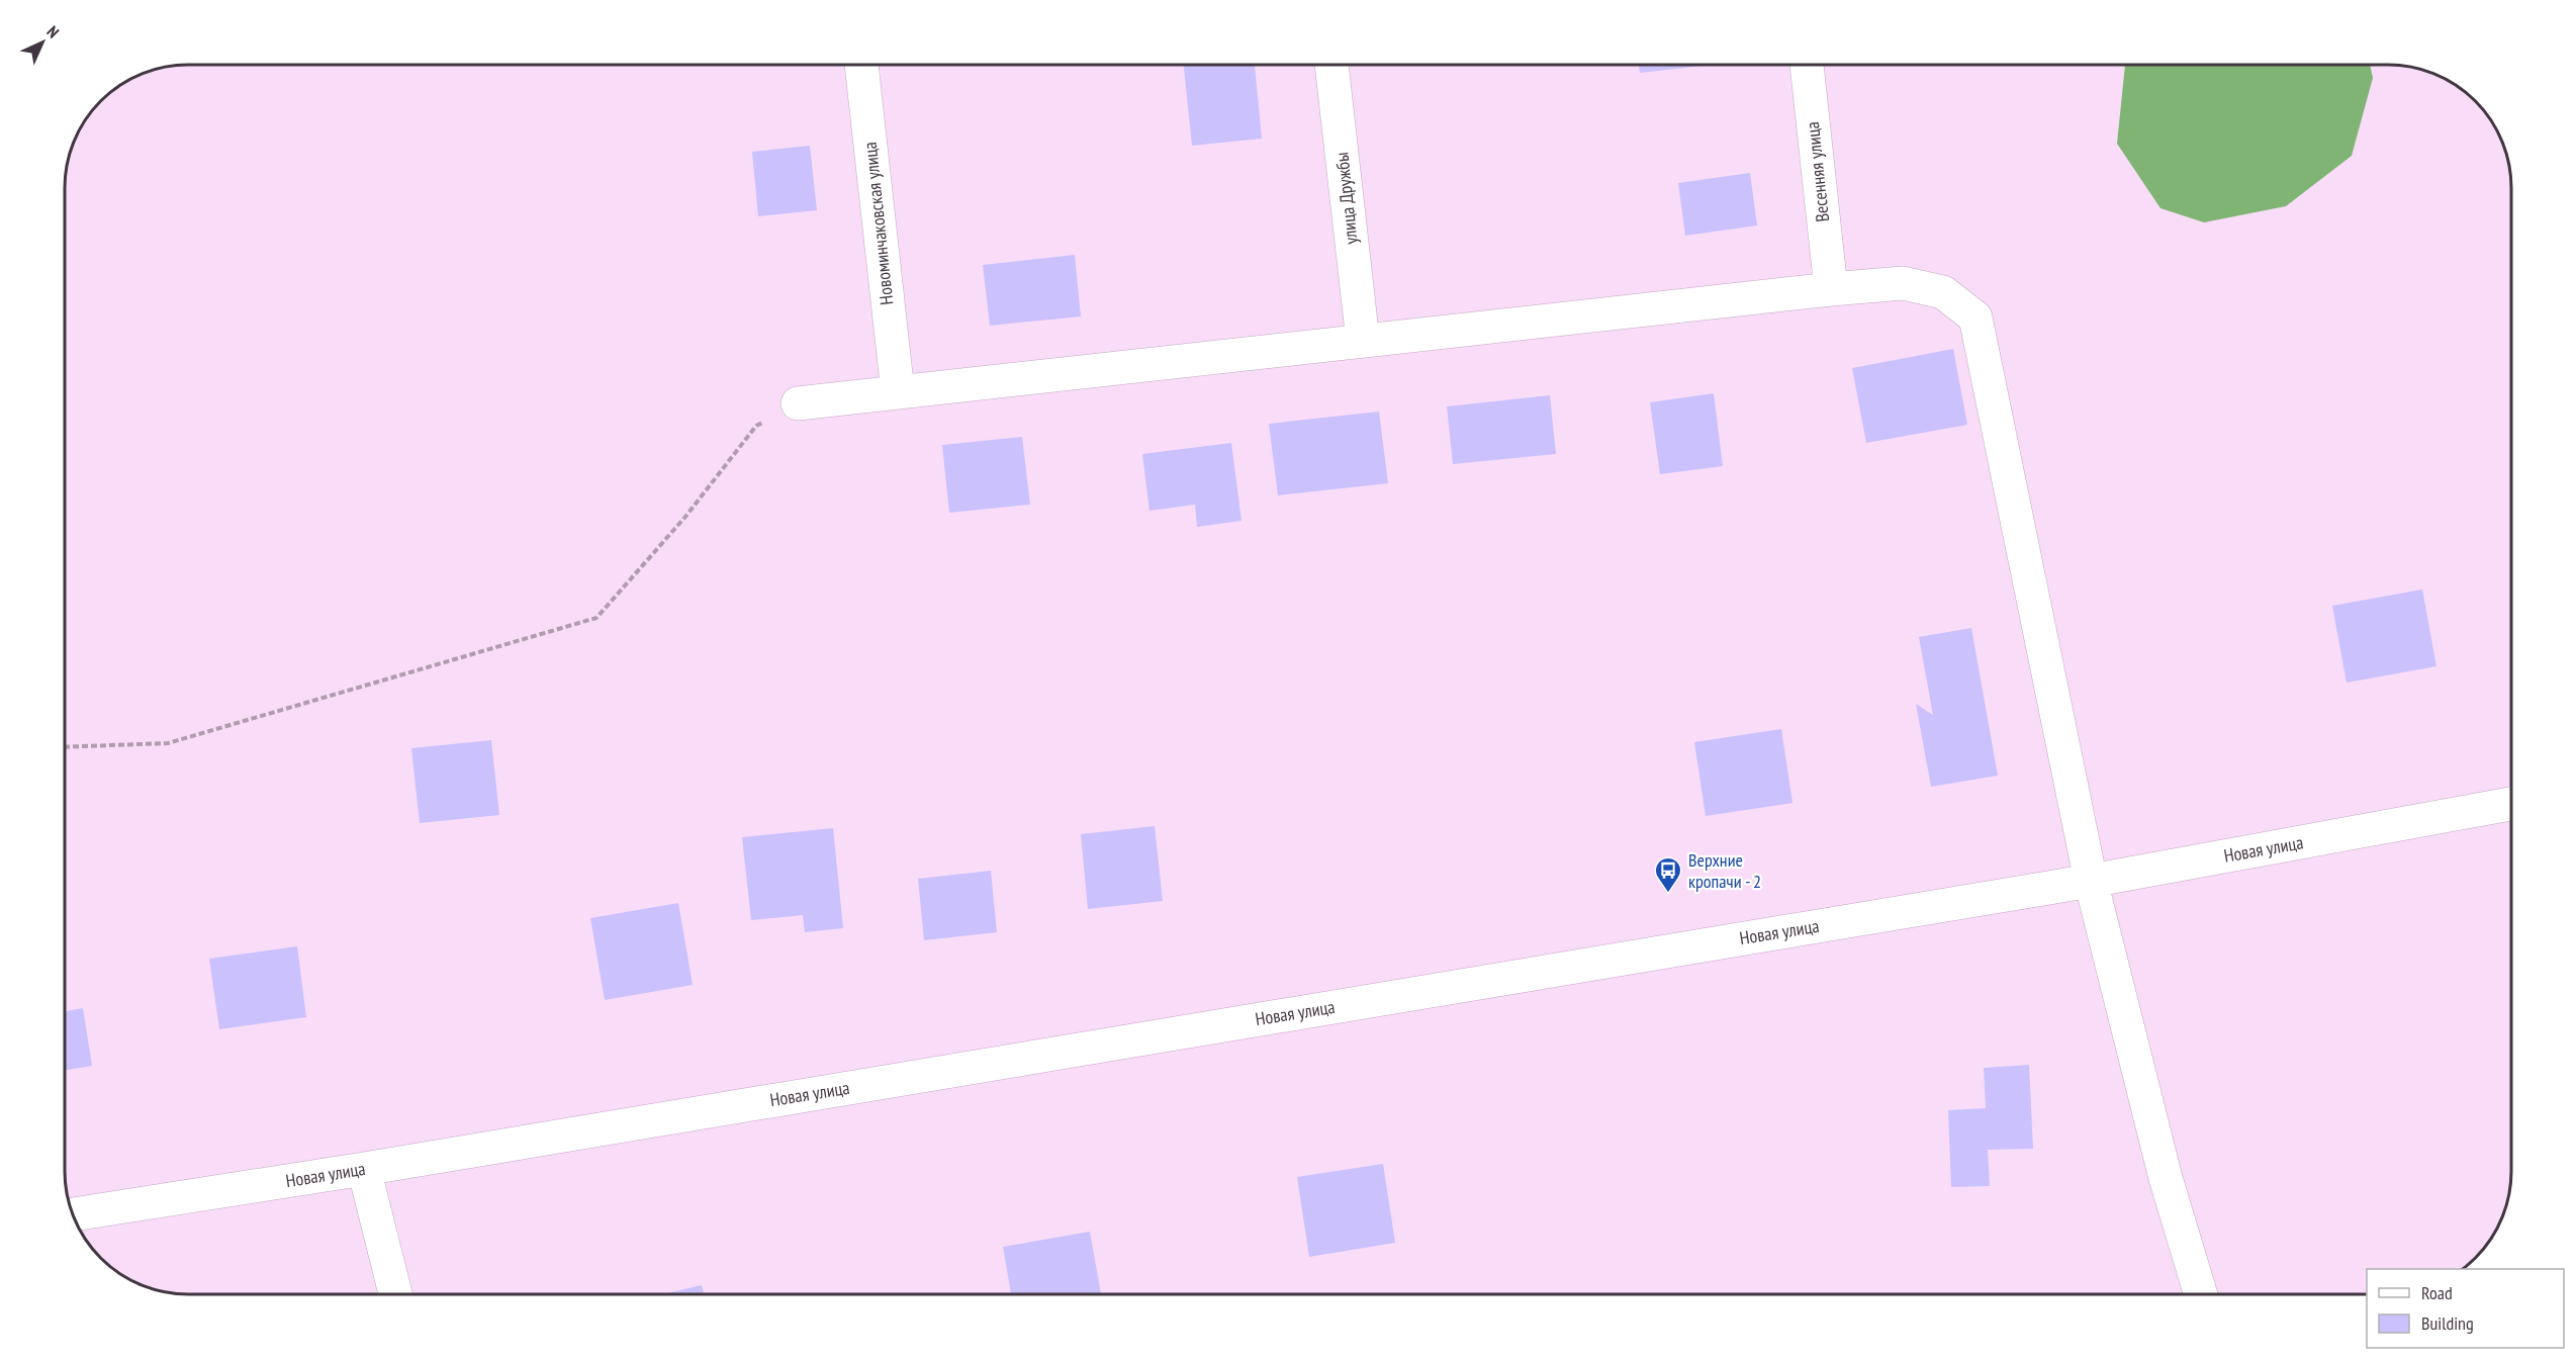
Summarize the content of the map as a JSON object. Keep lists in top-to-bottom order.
{
  "streets": {
    "street": [
      "Весенняя улица",
      "улица Дружбы",
      "Новоминчаковская улица",
      "Новая улица"
    ]
  },
  "places": {
    "bus stop": ["Верхние кропачи - 2"]
  },
  "legend": ["Road", "Building"],
  "north": "top right"
}
